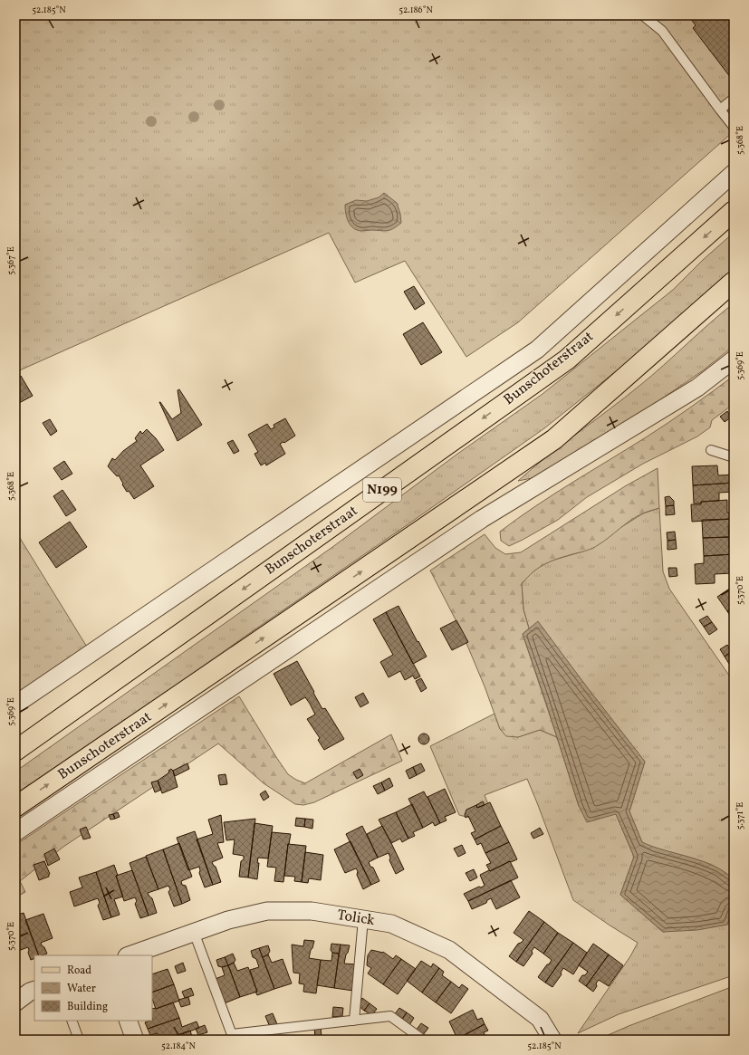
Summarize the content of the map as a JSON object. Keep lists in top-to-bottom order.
{
  "streets": {
    "main road": ["Bunschoterstraat", "N199"],
    "street": ["Tolick"]
  },
  "legend": ["Road", "Water", "Building"],
  "coordinates": [
    "52.185°N",
    "52.186°N",
    "5.368°E",
    "5.367°E",
    "5.369°E",
    "5.370°E",
    "5.371°E",
    "52.184°N"
  ]
}
